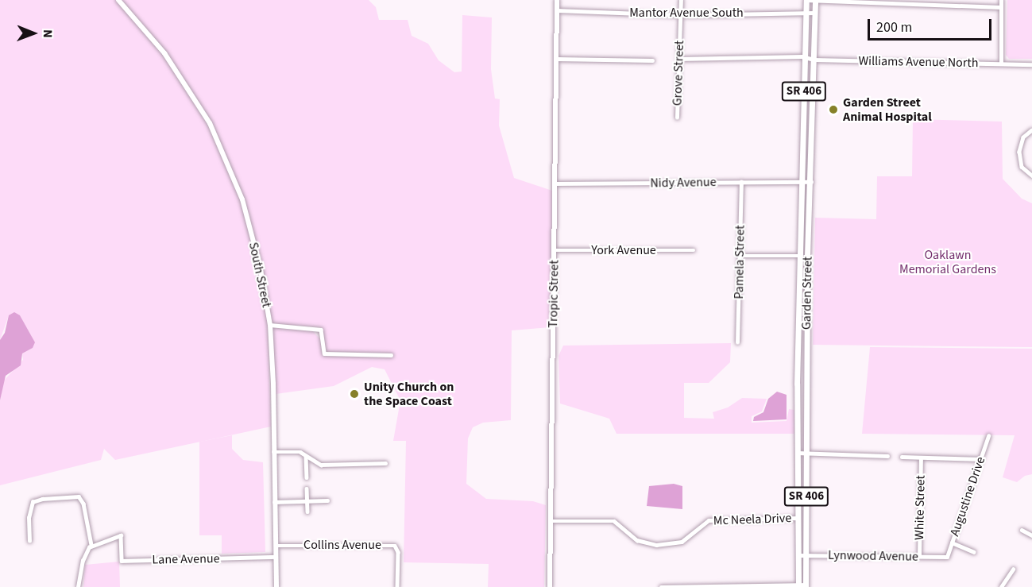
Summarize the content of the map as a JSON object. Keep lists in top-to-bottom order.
{
  "streets": {
    "main road": [
      "SR 406",
      "South Street",
      "Garden Street",
      "Tropic Street"
    ],
    "street": [
      "Mantor Avenue South",
      "Williams Avenue North",
      "Grove Street",
      "Nidy Avenue",
      "York Avenue",
      "Pamela Street",
      "Augustine Drive",
      "White Street",
      "Mc Neela Drive",
      "Collins Avenue",
      "Lynwood Avenue",
      "Lane Avenue"
    ]
  },
  "crossings": [
    ["Mantor Avenue South", "Grove Street"],
    ["Mantor Avenue South", "Garden Street"],
    ["Mantor Avenue South", "Tropic Street"],
    ["Williams Avenue North", "Grove Street"],
    ["Williams Avenue North", "Garden Street"],
    ["Nidy Avenue", "Pamela Street"],
    ["Nidy Avenue", "Garden Street"],
    ["Nidy Avenue", "Tropic Street"],
    ["York Avenue", "Tropic Street"],
    ["South Street", "Collins Avenue"],
    ["South Street", "Lane Avenue"],
    ["Garden Street", "Mc Neela Drive"],
    ["Garden Street", "Lynwood Avenue"],
    ["Tropic Street", "Mc Neela Drive"],
    ["Augustine Drive", "Lynwood Avenue"],
    ["White Street", "Lynwood Avenue"]
  ],
  "parks": ["Oaklawn Memorial Gardens"],
  "places": ["Garden Street Animal Hospital", "Unity Church on the Space Coast"],
  "scale_bar": "200 m",
  "north": "right"
}
